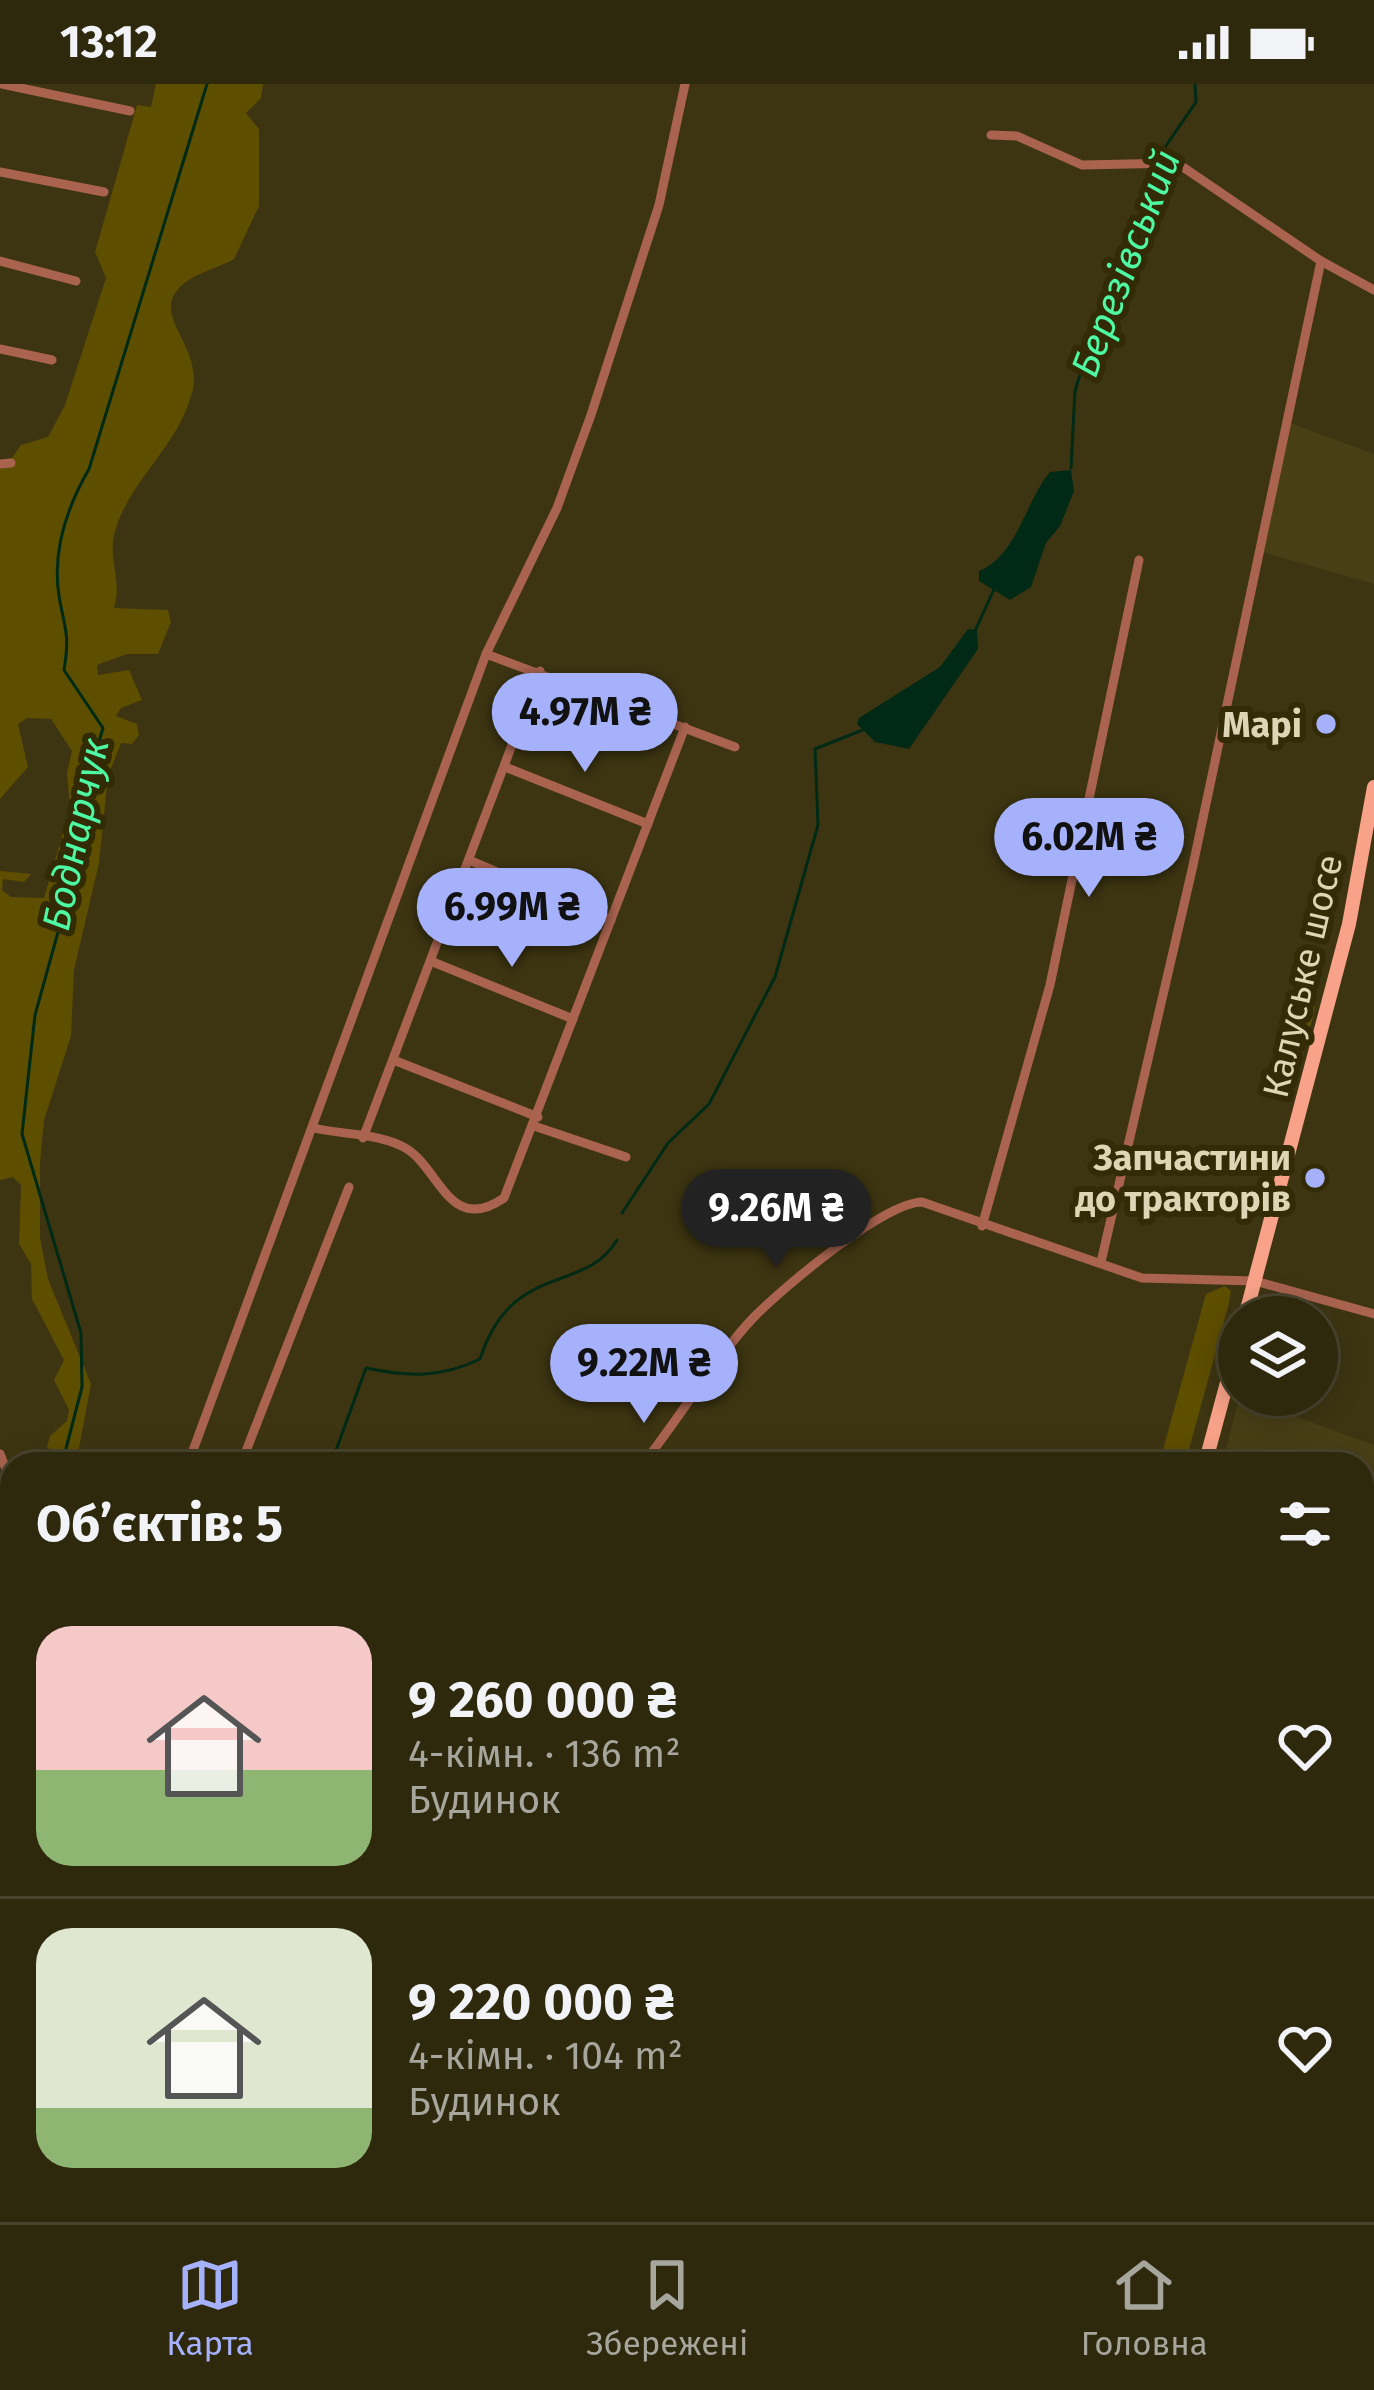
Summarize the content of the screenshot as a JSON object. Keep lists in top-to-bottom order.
{
  "streets": {
    "main road": ["Калуське шосе"]
  },
  "water": ["Березівський", "Боднарчук"],
  "places": ["Марі", "Запчастини до тракторів"],
  "page": {
    "status": "13:12",
    "price": [
      "4.97M ₴",
      "6.02M ₴",
      "6.99M ₴",
      "9.26M ₴",
      "9.22M ₴"
    ],
    "heading": "Об’єктів: 5",
    "list": [
      {
        "name": "9 260 000 ₴",
        "note": "4-кімн. · 136 m² · Будинок"
      },
      {
        "name": "9 220 000 ₴",
        "note": "4-кімн. · 104 m² · Будинок"
      }
    ],
    "tabs": ["Карта", "Збережені", "Головна"]
  }
}
